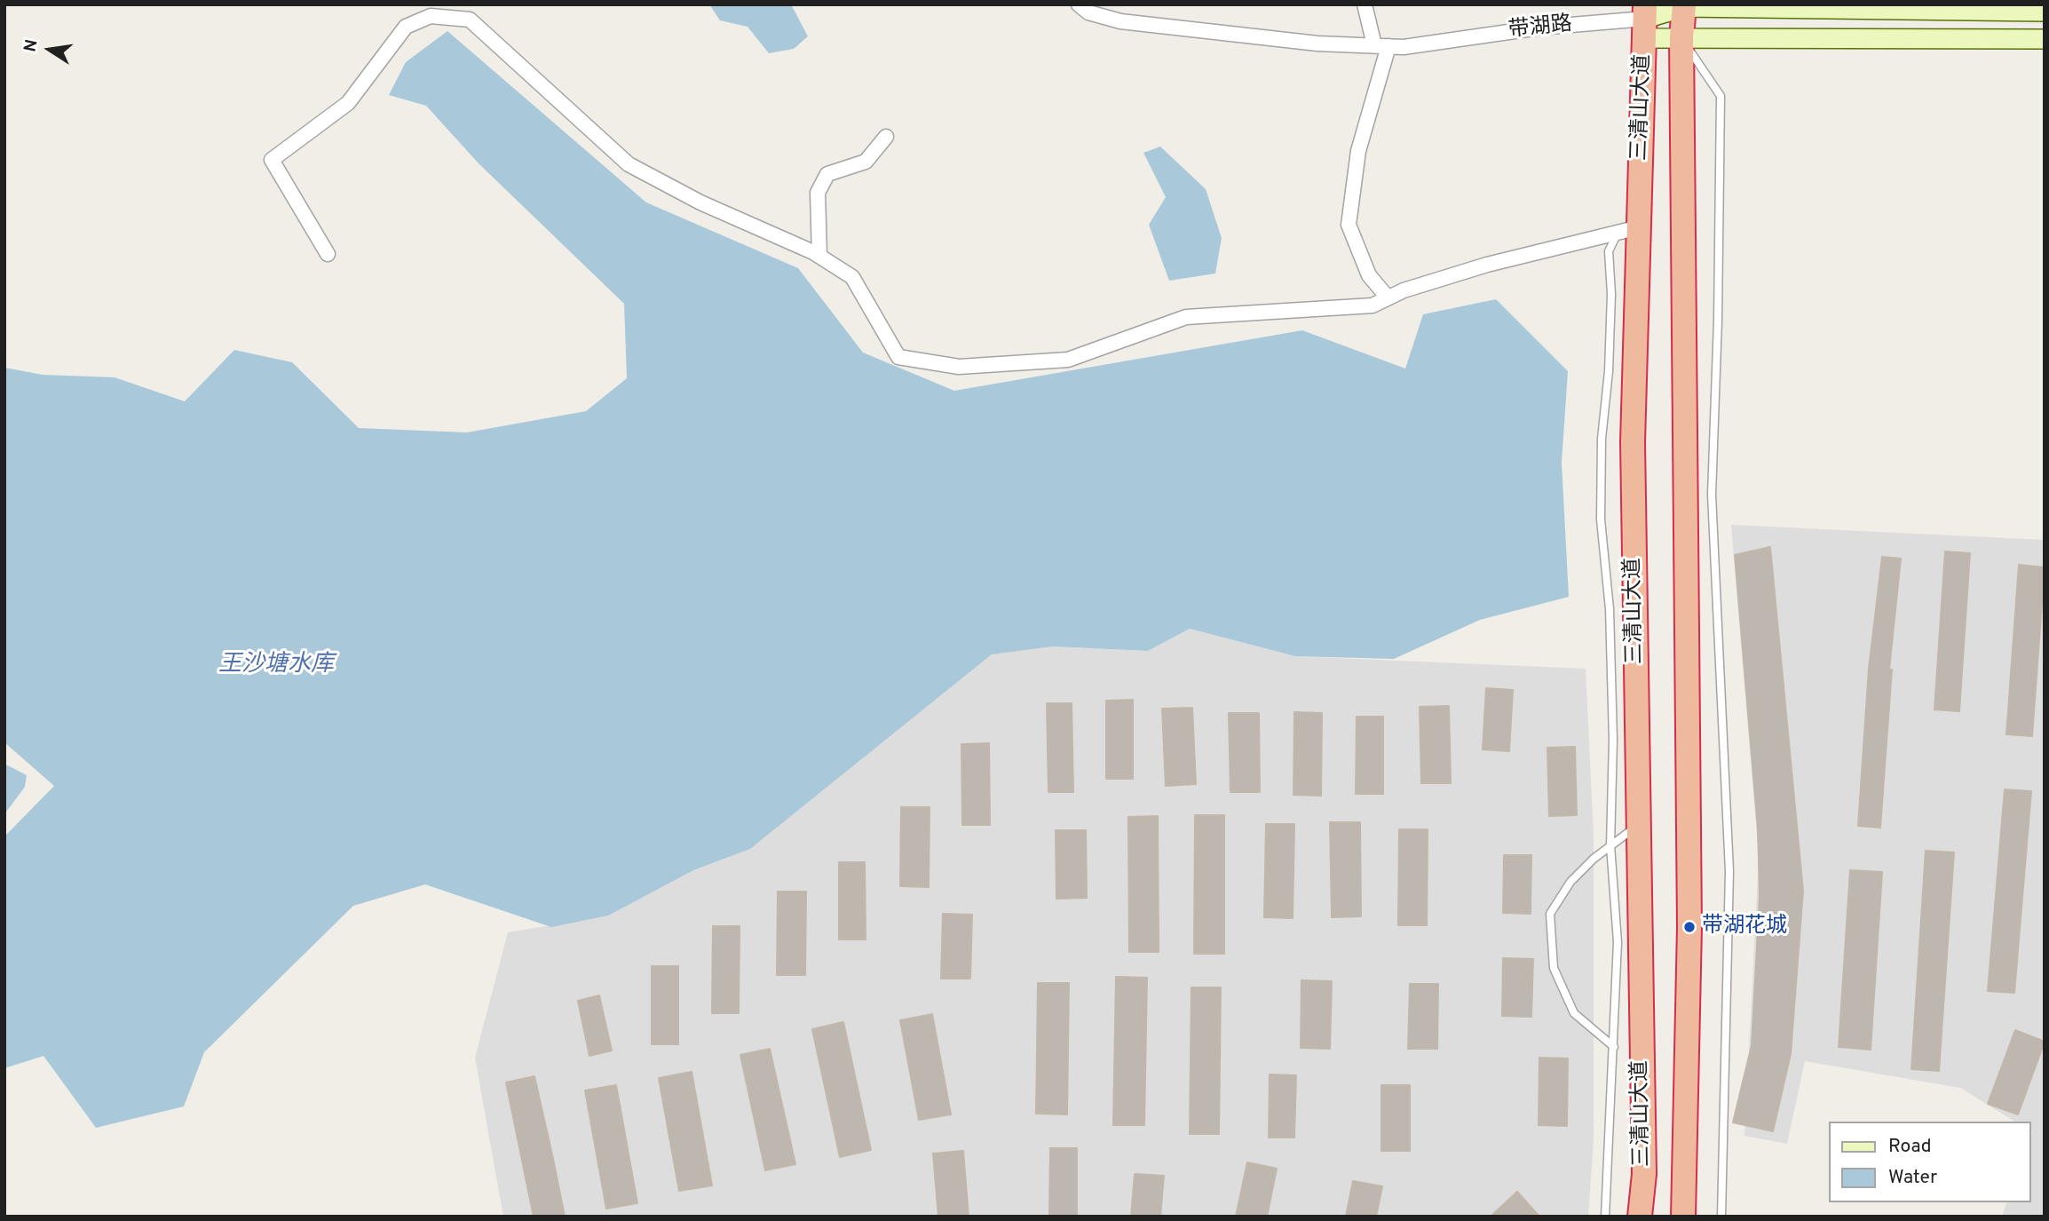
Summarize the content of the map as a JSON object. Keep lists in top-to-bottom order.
{
  "streets": {
    "highway": ["三清山大道"],
    "main road": ["带湖路"]
  },
  "crossings": [
    ["带湖路", "三清山大道"]
  ],
  "water": ["王沙塘水库"],
  "places": ["带湖花城"],
  "legend": ["Road", "Water"],
  "north": "left"
}
